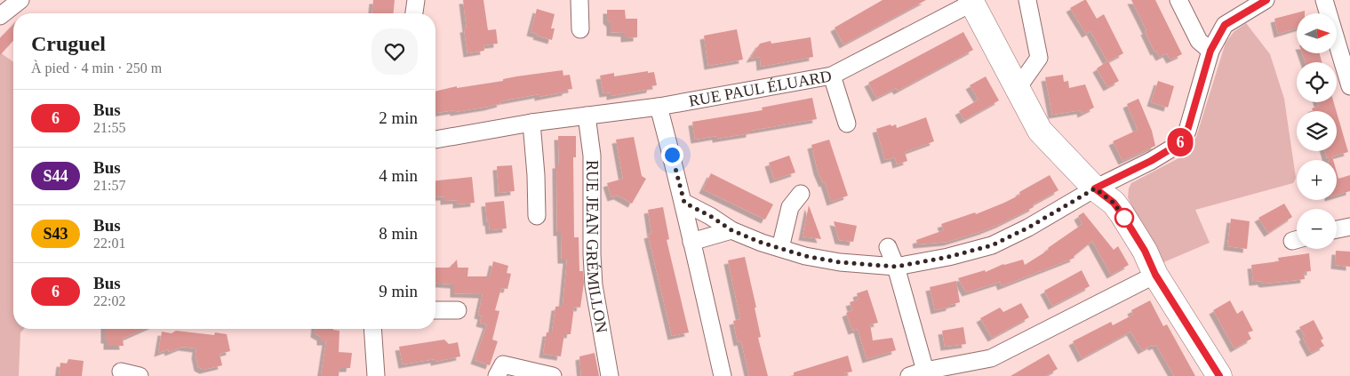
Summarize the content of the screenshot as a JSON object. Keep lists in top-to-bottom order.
{
  "streets": {
    "street": ["RUE PAUL ÉLUARD", "RUE JEAN GRÉMILLON"]
  },
  "crossings": [
    ["RUE PAUL ÉLUARD", "RUE JEAN GRÉMILLON"]
  ],
  "lines": ["bus line 6"],
  "north": "right",
  "page": {
    "on_map": "6",
    "map_buttons": ["+", "−"],
    "heading": ["Cruguel", "À pied · 4 min · 250 m"],
    "list": [
      {
        "mark": "6",
        "name": "Bus",
        "note": "21:55",
        "value": "2 min"
      },
      {
        "mark": "S44",
        "name": "Bus",
        "note": "21:57",
        "value": "4 min"
      },
      {
        "mark": "S43",
        "name": "Bus",
        "note": "22:01",
        "value": "8 min"
      },
      {
        "mark": "6",
        "name": "Bus",
        "note": "22:02",
        "value": "9 min"
      }
    ]
  }
}
